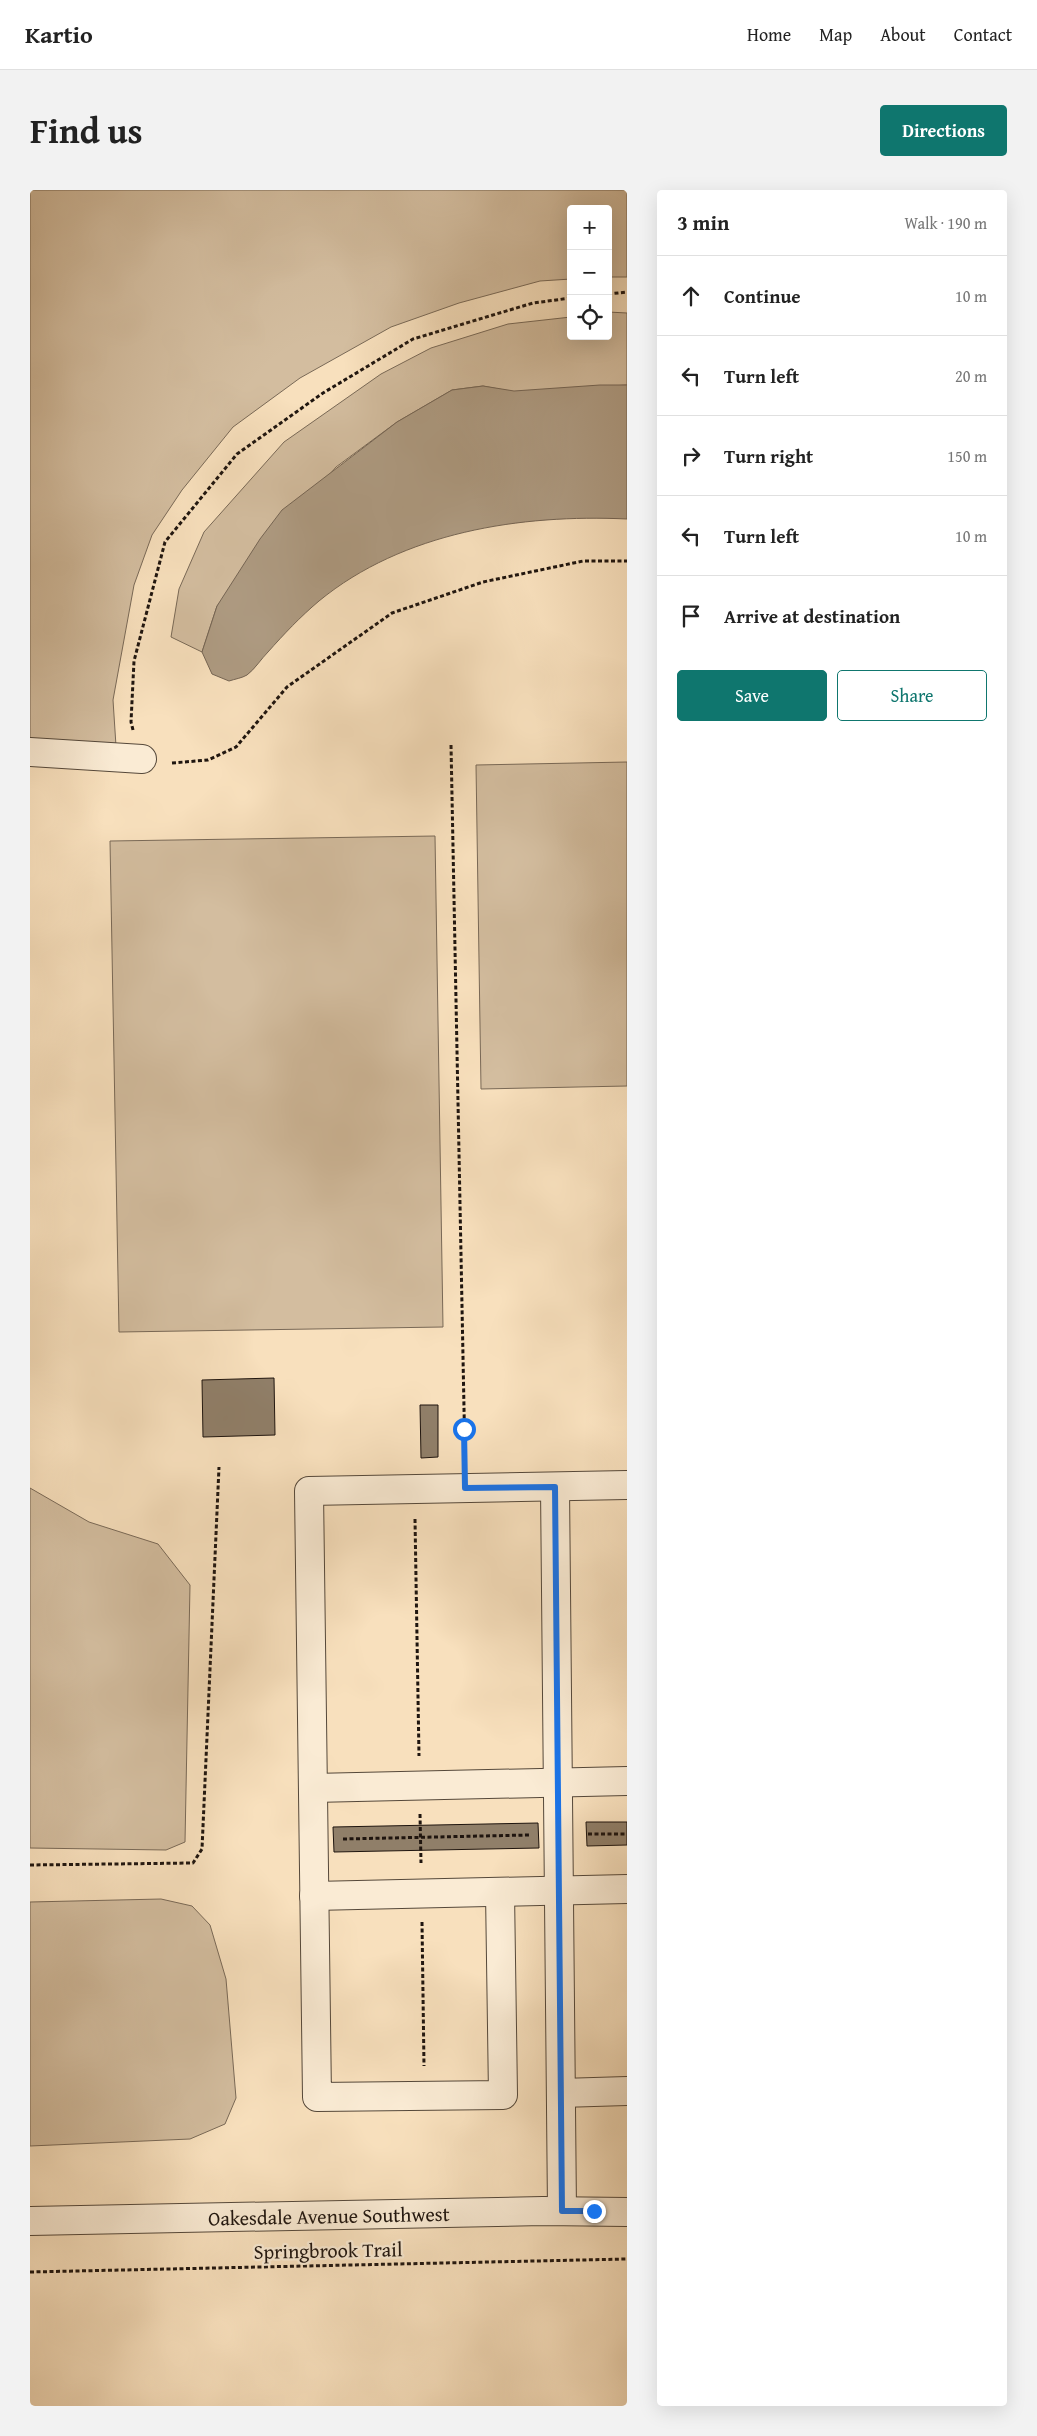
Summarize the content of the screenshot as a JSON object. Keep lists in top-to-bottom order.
{
  "streets": {
    "street": ["Oakesdale Avenue Southwest"],
    "path": ["Springbrook Trail"]
  },
  "page": {
    "header": "Kartio",
    "nav": [
      "Home",
      "Map",
      "About",
      "Contact"
    ],
    "title": "Find us",
    "buttons": [
      "Directions",
      ["Save", "Share"]
    ],
    "heading": ["3 min", "Walk · 190 m"],
    "map_buttons": ["+", "−"],
    "list": [
      ["Continue", "10 m"],
      ["Turn left", "20 m"],
      ["Turn right", "150 m"],
      ["Turn left", "10 m"],
      "Arrive at destination"
    ]
  }
}
